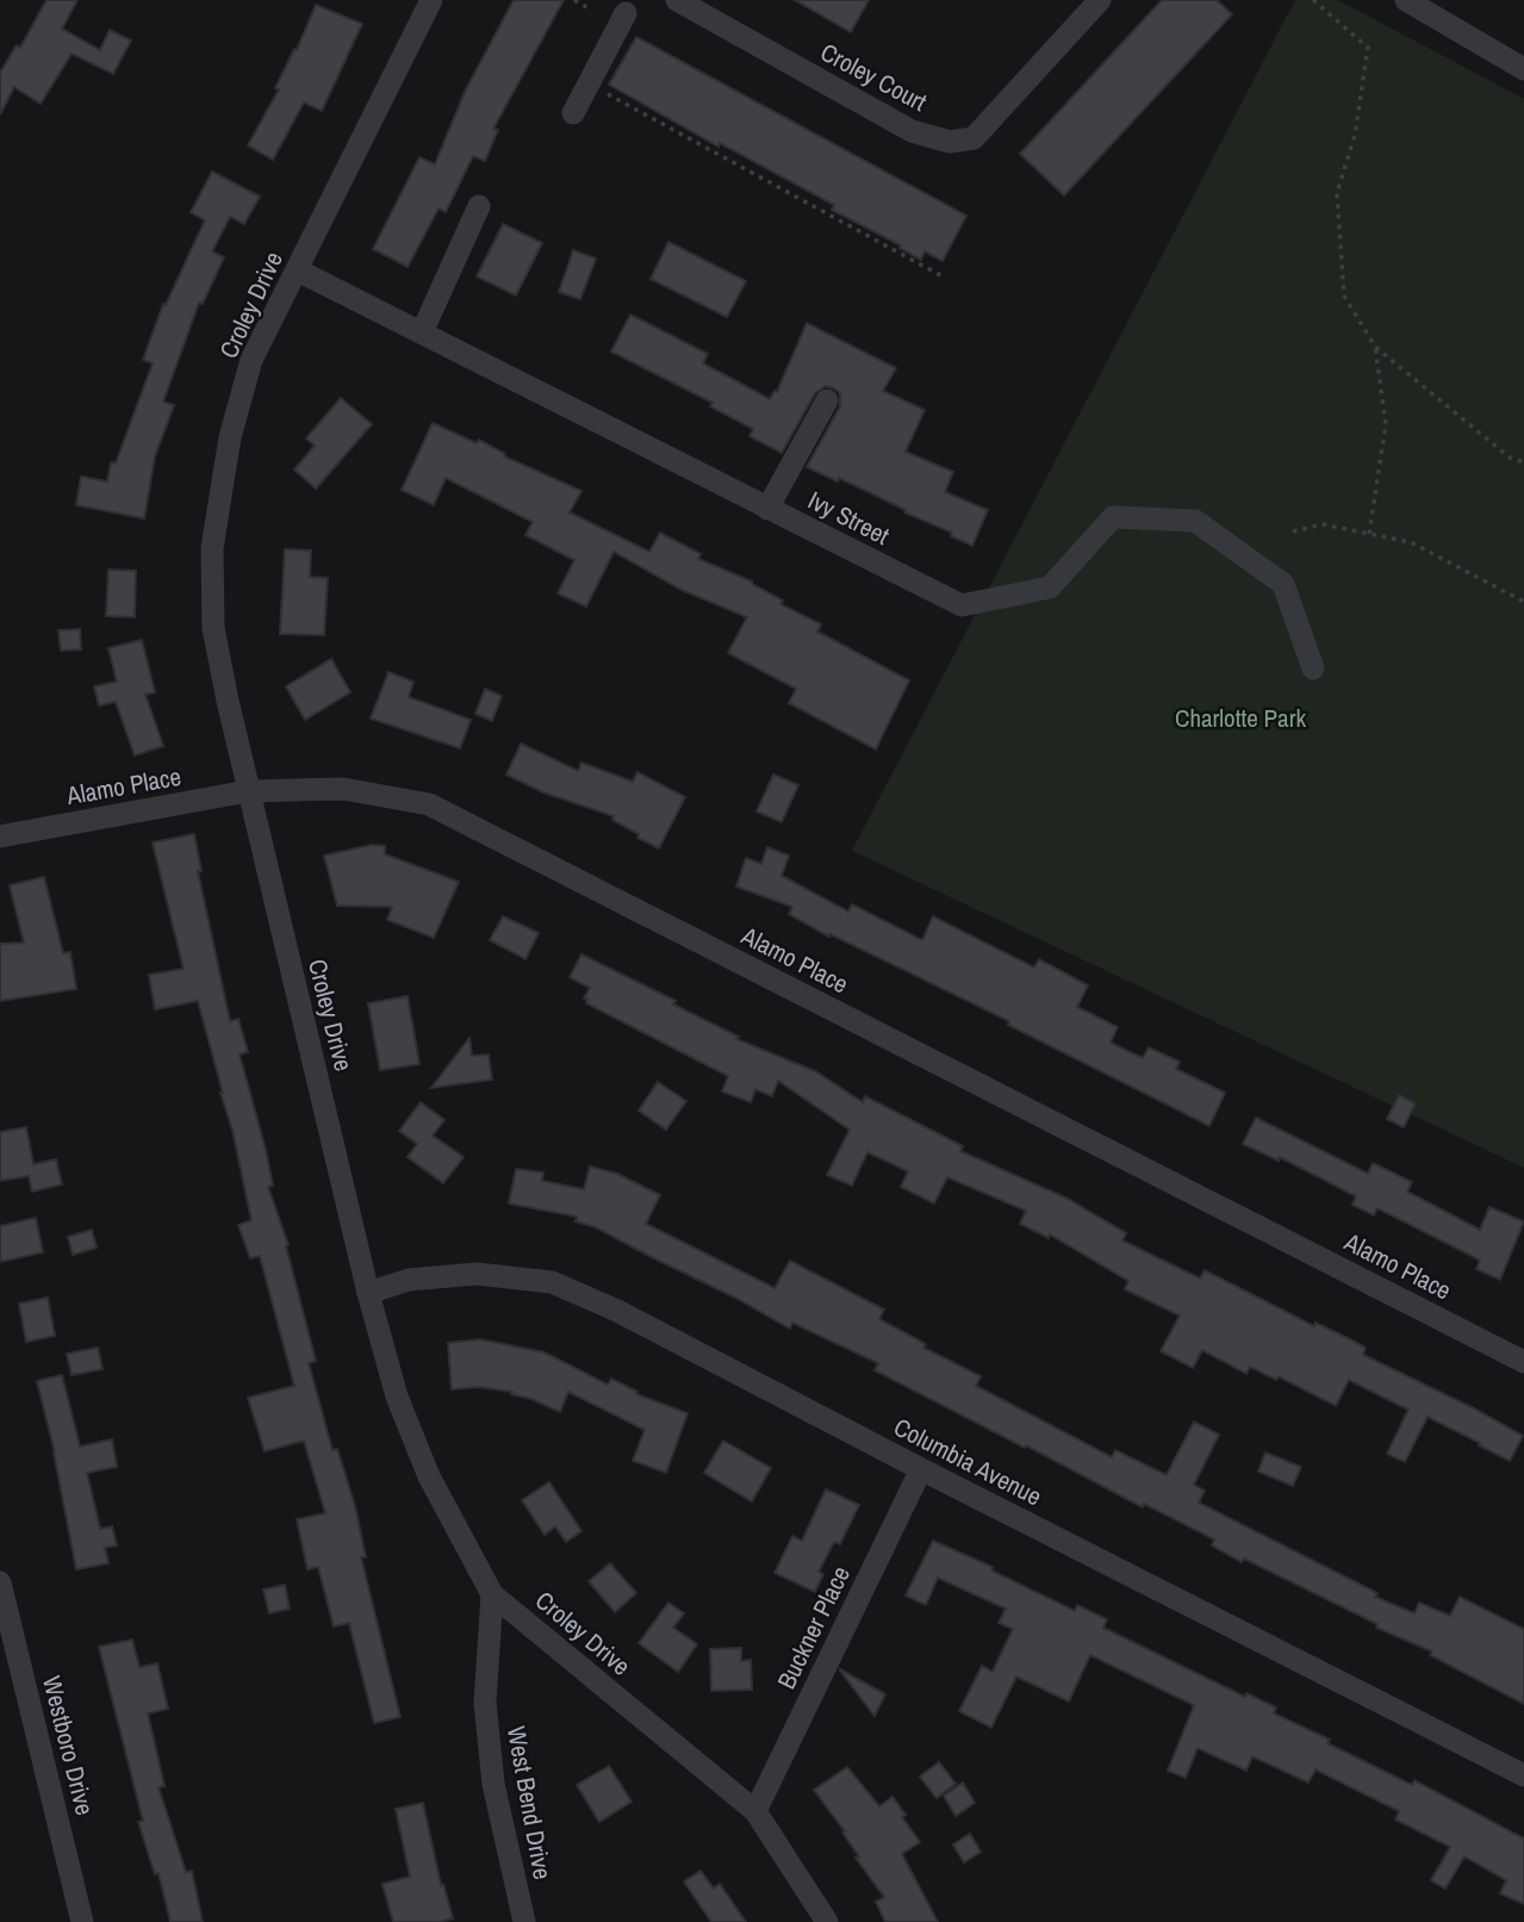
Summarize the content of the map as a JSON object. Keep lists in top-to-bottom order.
{
  "streets": {
    "street": [
      "Croley Court",
      "Croley Drive",
      "Ivy Street",
      "Alamo Place",
      "Columbia Avenue",
      "Buckner Place",
      "Westboro Drive",
      "West Bend Drive"
    ]
  },
  "crossings": [
    ["Croley Drive", "Ivy Street"],
    ["Croley Drive", "Alamo Place"],
    ["Croley Drive", "Columbia Avenue"],
    ["Croley Drive", "Buckner Place"],
    ["Croley Drive", "West Bend Drive"],
    ["Columbia Avenue", "Buckner Place"]
  ],
  "parks": ["Charlotte Park"]
}
